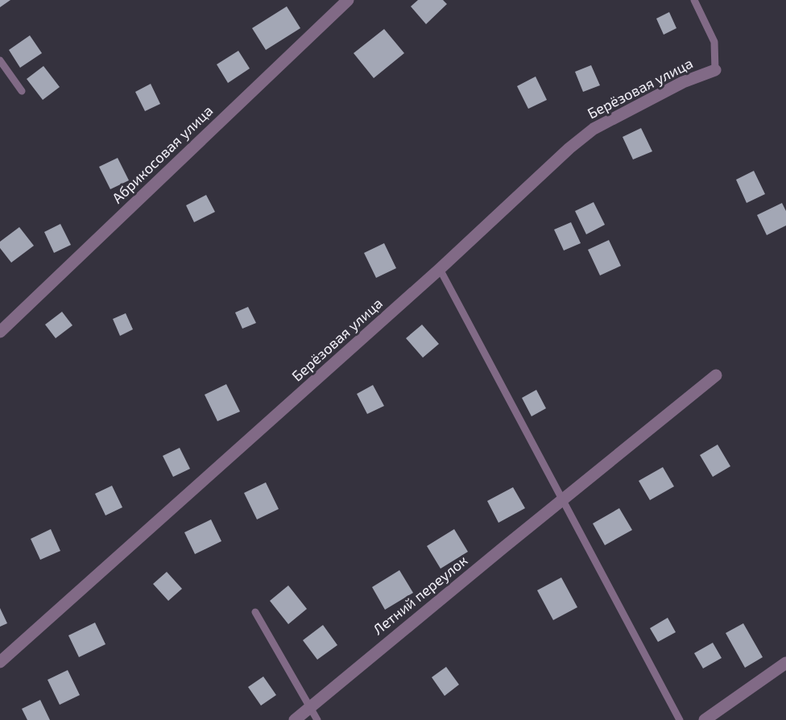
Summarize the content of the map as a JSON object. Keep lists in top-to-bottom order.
{
  "streets": {
    "street": ["Берёзовая улица", "Абрикосовая улица", "Летний переулок"]
  }
}
